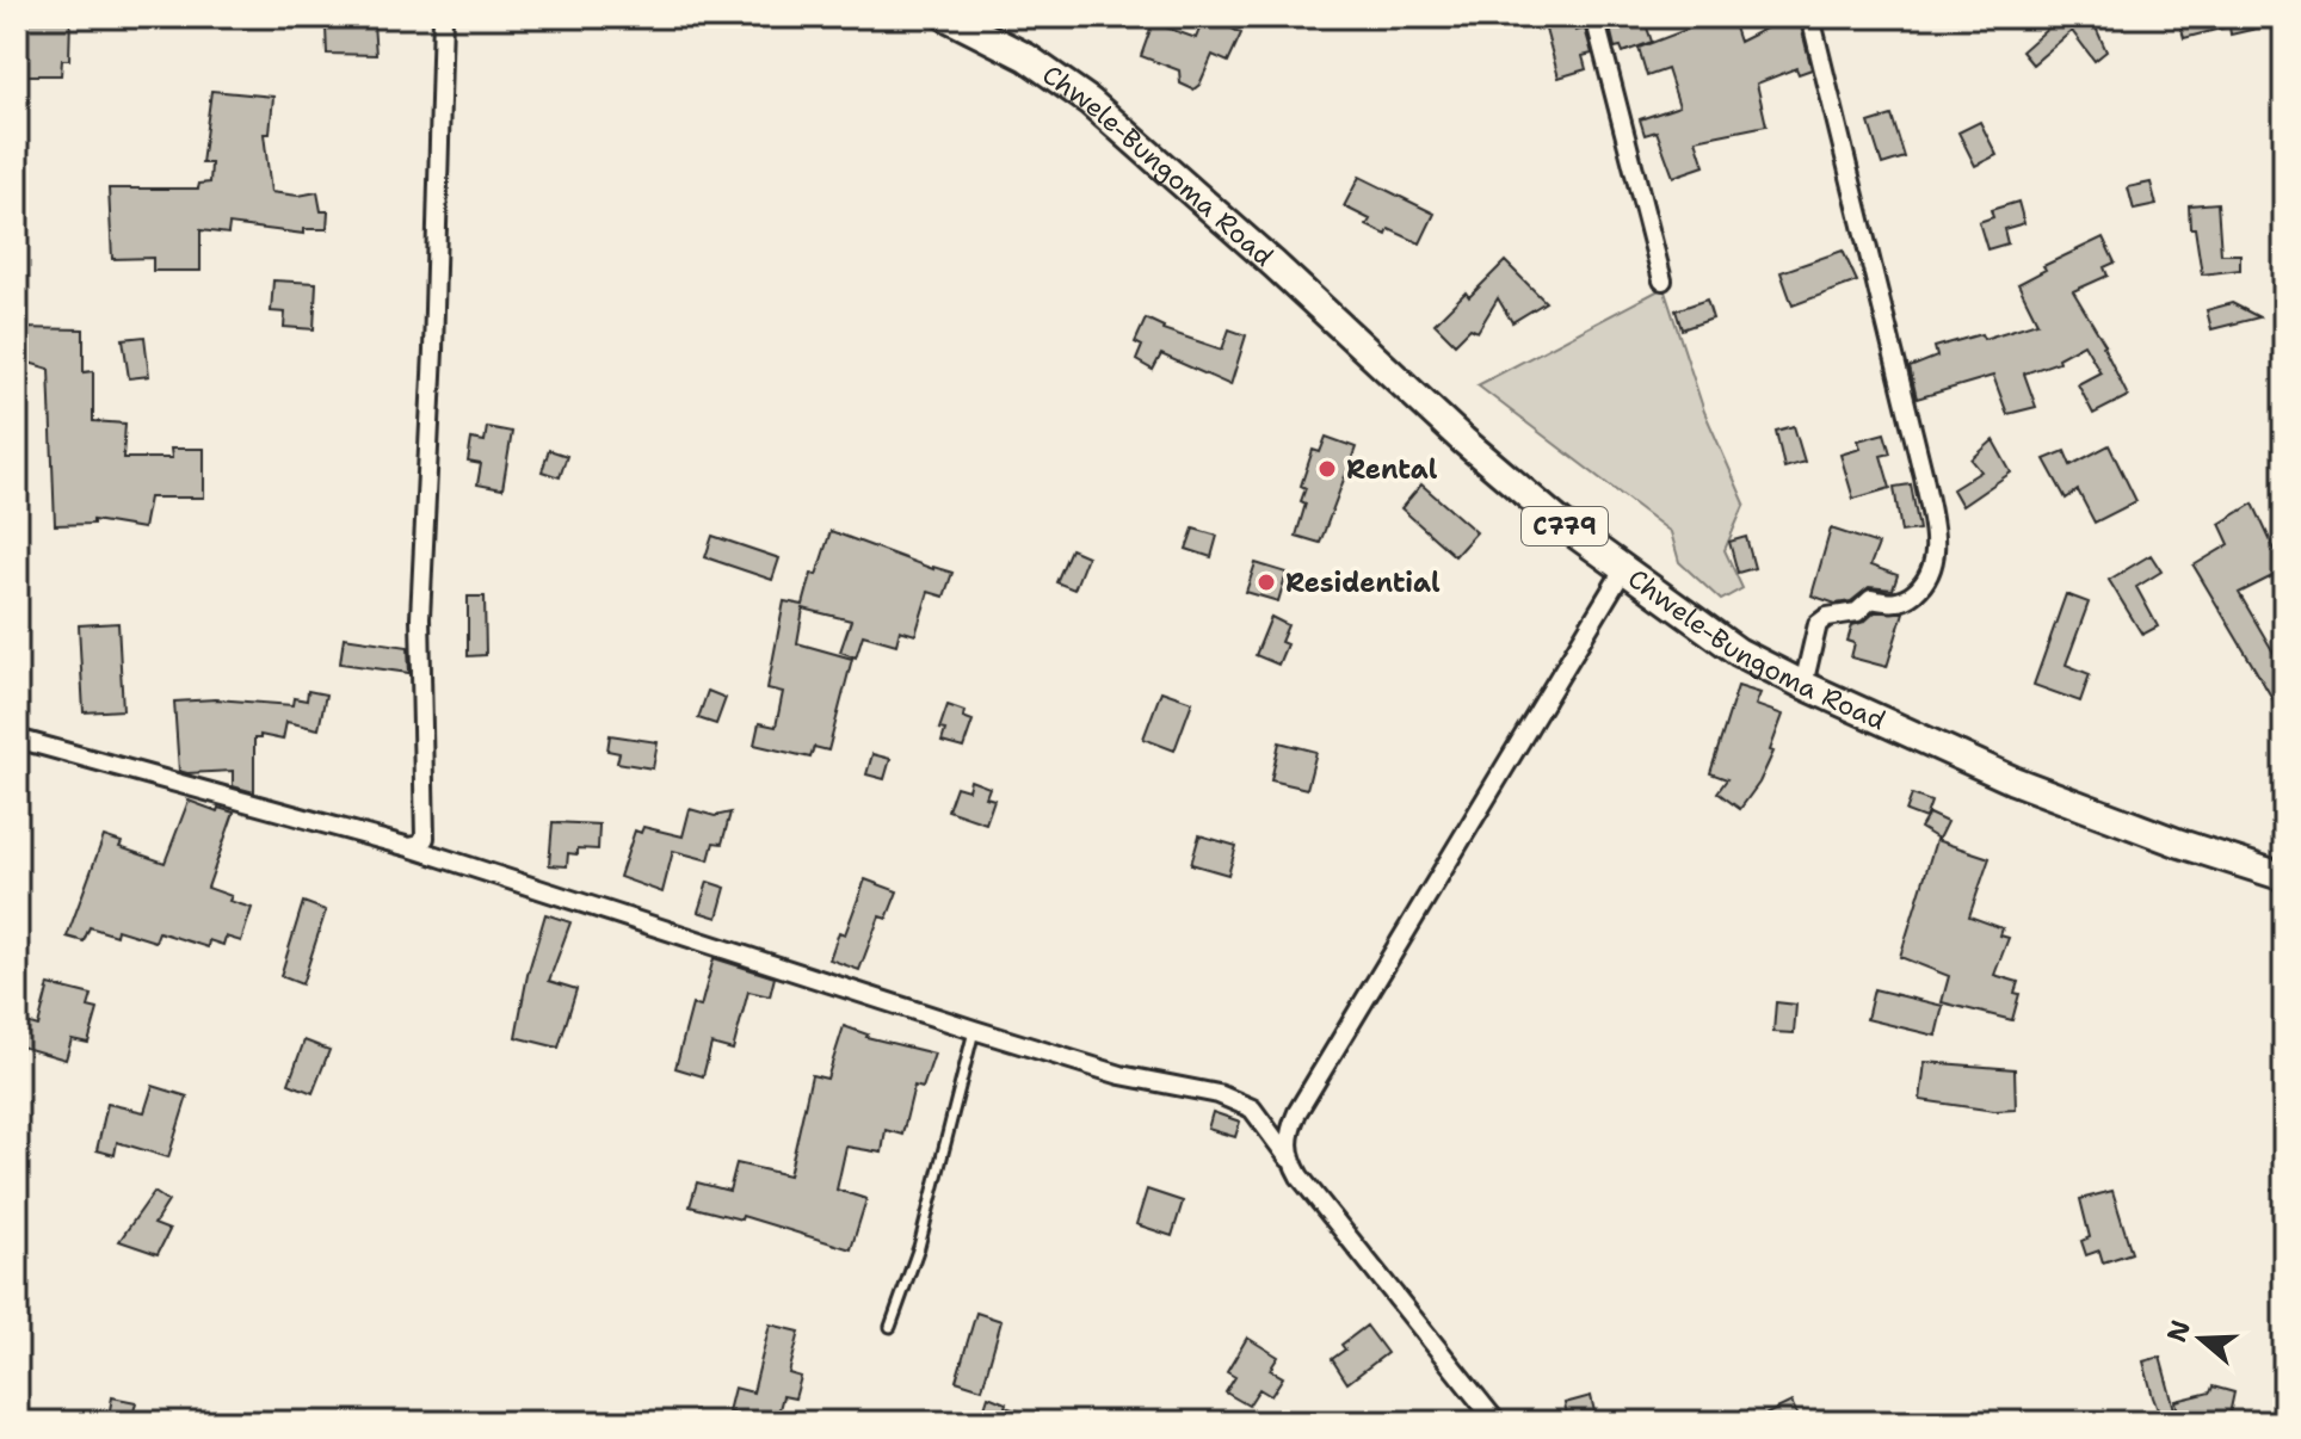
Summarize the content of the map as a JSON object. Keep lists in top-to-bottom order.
{
  "streets": {
    "main road": ["Chwele-Bungoma Road", "C779"]
  },
  "places": ["Rental", "Residential"],
  "north": "left"
}
